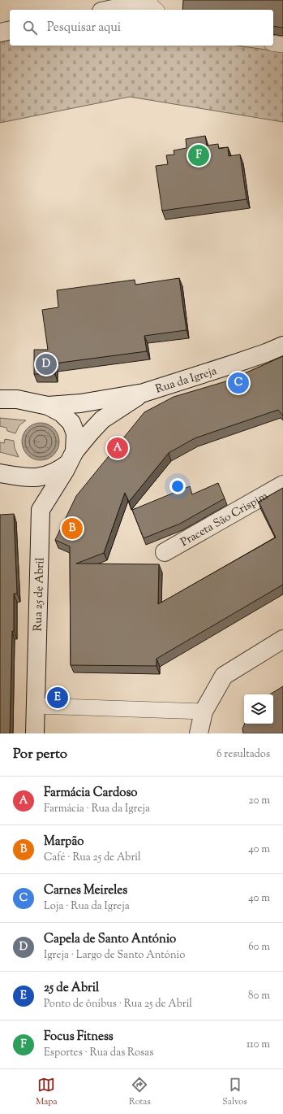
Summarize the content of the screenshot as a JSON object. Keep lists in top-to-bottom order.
{
  "streets": {
    "main road": ["Rua da Igreja", "Praceta São Crispim", "Rua 25 de Abril"]
  },
  "crossings": [
    ["Rua da Igreja", "Rua 25 de Abril"]
  ],
  "page": {
    "search": "Pesquisar aqui",
    "pins": [
      "F",
      "D",
      "C",
      "A",
      "B",
      "E"
    ],
    "heading": ["Por perto", "6 resultados"],
    "list": [
      {
        "mark": "A",
        "name": "Farmácia Cardoso",
        "note": "Farmácia · Rua da Igreja",
        "value": "20 m"
      },
      {
        "mark": "B",
        "name": "Marpão",
        "note": "Café · Rua 25 de Abril",
        "value": "40 m"
      },
      {
        "mark": "C",
        "name": "Carnes Meireles",
        "note": "Loja · Rua da Igreja",
        "value": "40 m"
      },
      {
        "mark": "D",
        "name": "Capela de Santo António",
        "note": "Igreja · Largo de Santo António",
        "value": "60 m"
      },
      {
        "mark": "E",
        "name": "25 de Abril",
        "note": "Ponto de ônibus · Rua 25 de Abril",
        "value": "80 m"
      },
      {
        "mark": "F",
        "name": "Focus Fitness",
        "note": "Esportes · Rua das Rosas",
        "value": "110 m"
      }
    ],
    "nav": ["Mapa", "Rotas", "Salvos"]
  }
}
